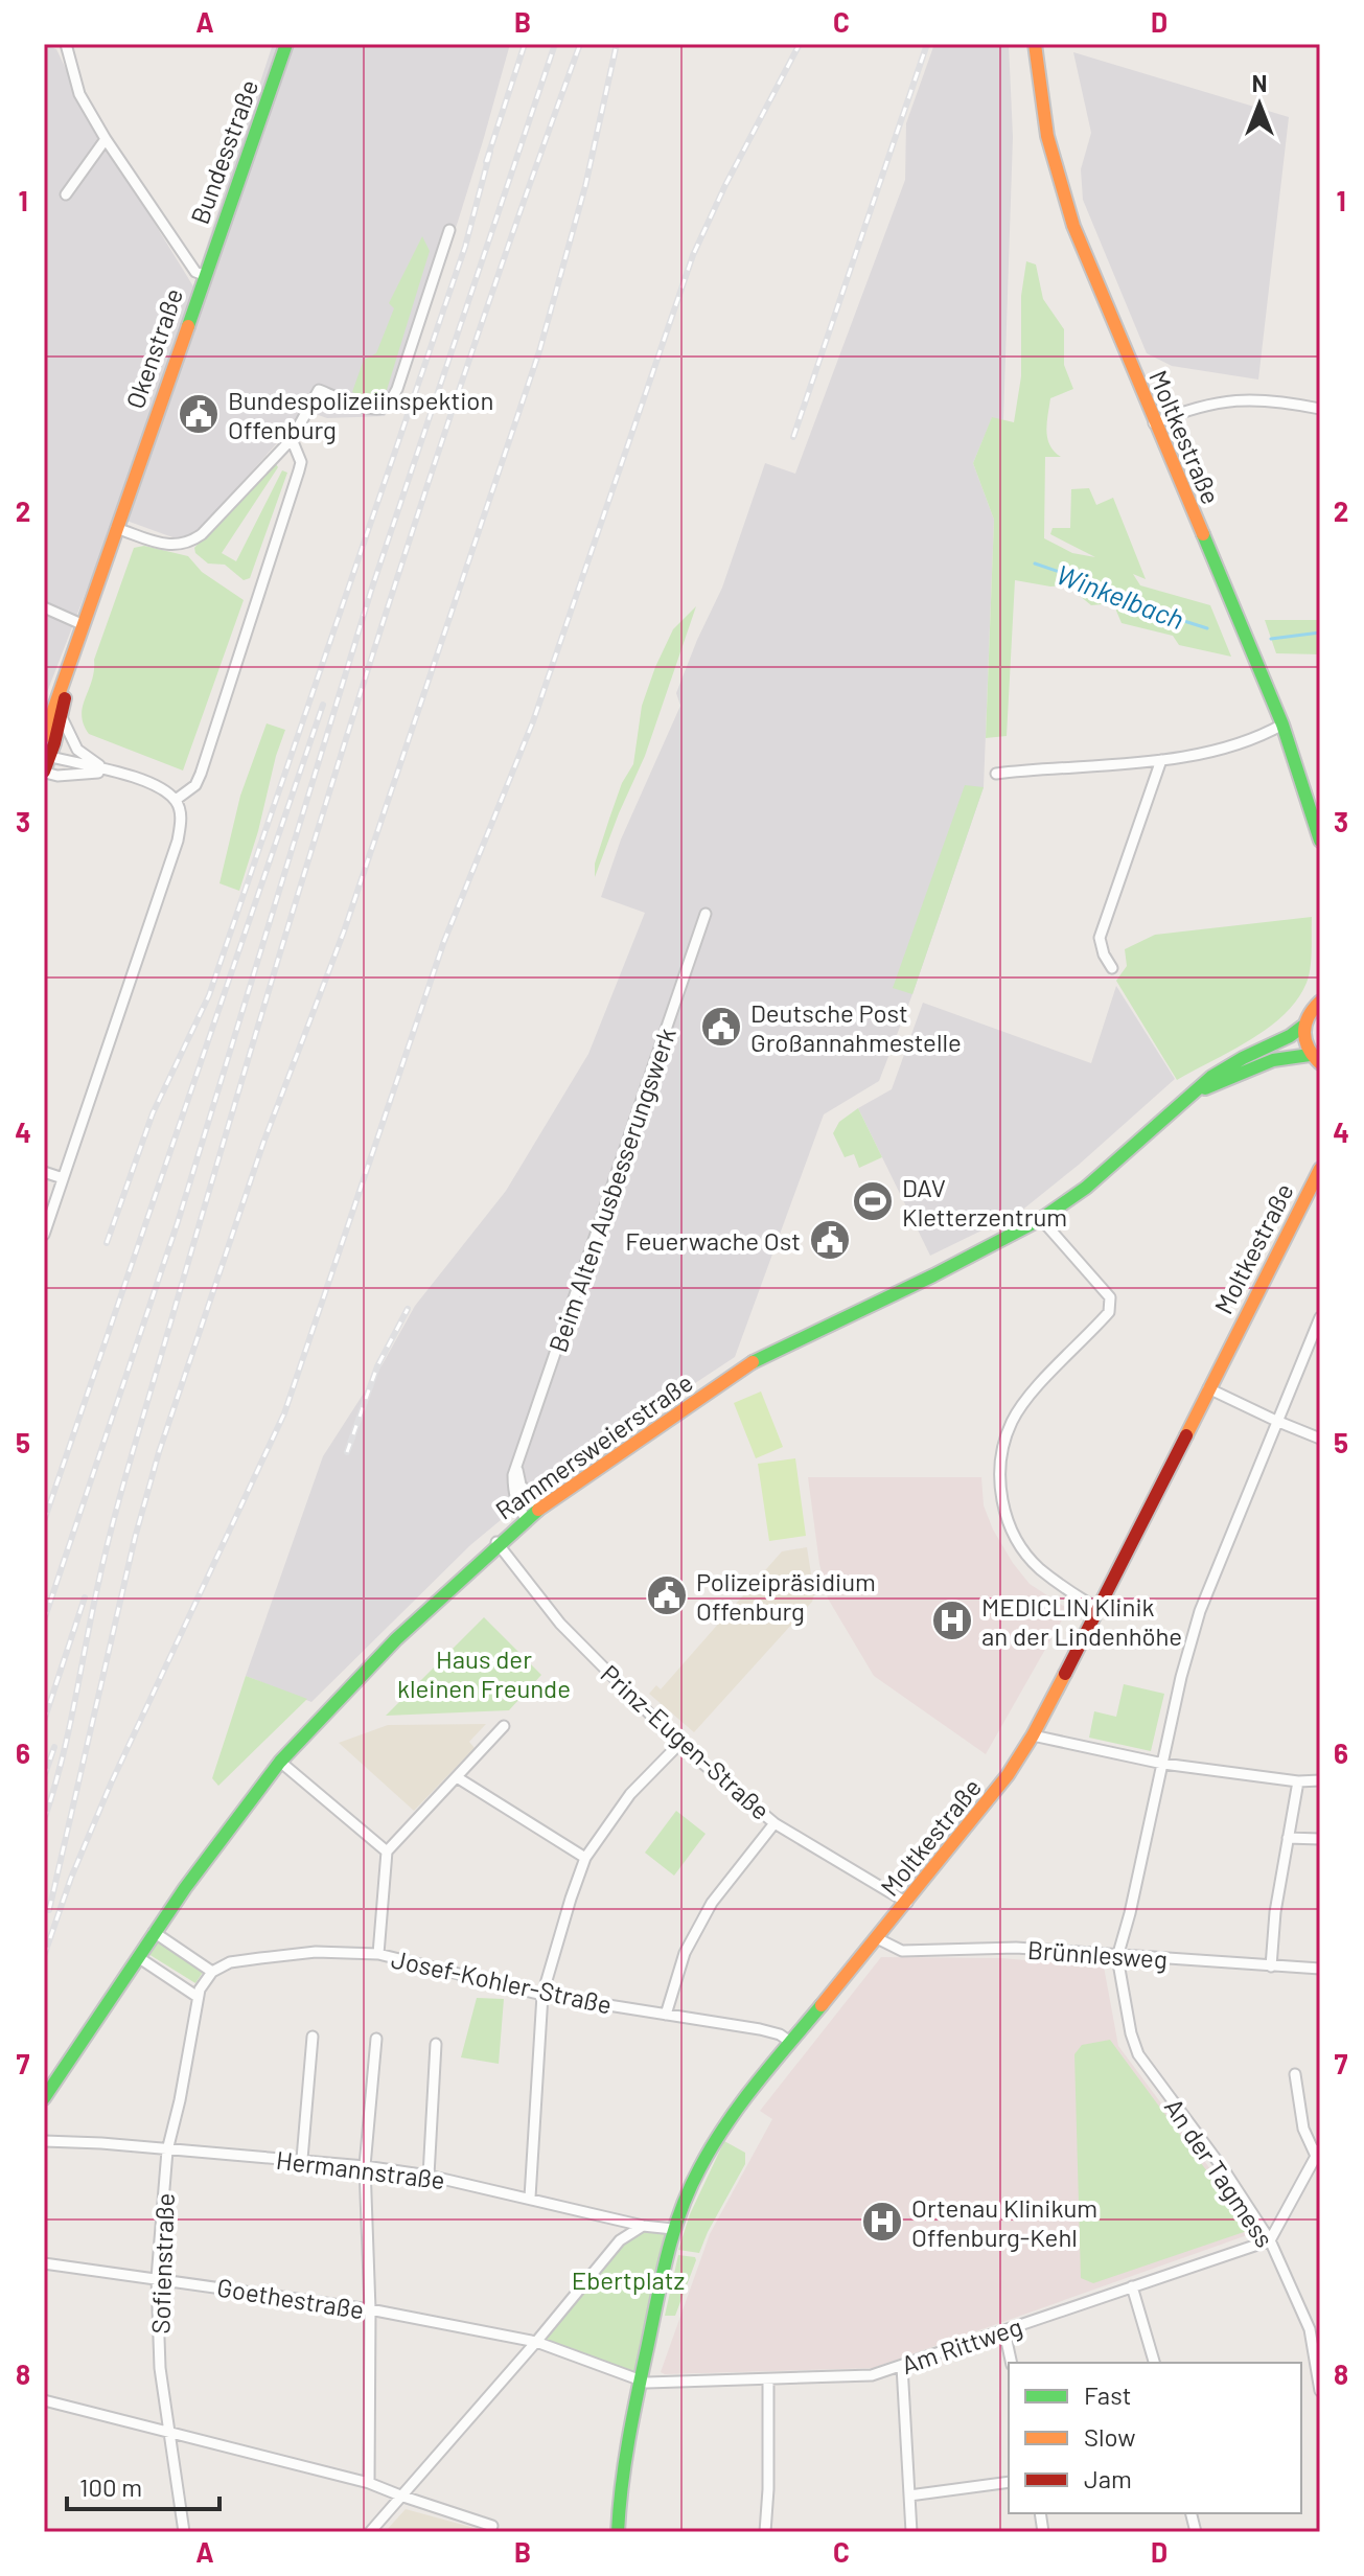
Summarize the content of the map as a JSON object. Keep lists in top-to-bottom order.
{
  "streets": {
    "street": [
      "Bundesstraße",
      "Okenstraße",
      "Moltkestraße",
      "Beim Alten Ausbesserungswerk",
      "Rammersweierstraße",
      "Prinz-Eugen-Straße",
      "Brünnlesweg",
      "Josef-Kohler-Straße",
      "Hermannstraße",
      "An der Tagmess",
      "Sofienstraße",
      "Goethestraße",
      "Am Rittweg"
    ]
  },
  "crossings": [
    ["Bundesstraße", "Okenstraße"],
    ["Moltkestraße", "Prinz-Eugen-Straße"],
    ["Moltkestraße", "Brünnlesweg"],
    ["Moltkestraße", "Josef-Kohler-Straße"],
    ["Moltkestraße", "Hermannstraße"],
    ["Moltkestraße", "Am Rittweg"],
    ["Beim Alten Ausbesserungswerk", "Rammersweierstraße"],
    ["Rammersweierstraße", "Prinz-Eugen-Straße"],
    ["Brünnlesweg", "An der Tagmess"],
    ["Hermannstraße", "Sofienstraße"],
    ["An der Tagmess", "Am Rittweg"],
    ["Sofienstraße", "Goethestraße"]
  ],
  "water": ["Winkelbach"],
  "parks": ["Haus der kleinen Freunde", "Ebertplatz"],
  "places": {
    "public building": [
      "Bundespolizeiinspektion Offenburg",
      "Deutsche Post Großannahmestelle",
      "Feuerwache Ost",
      "Polizeipräsidium Offenburg"
    ],
    "sports": ["DAV Kletterzentrum"],
    "hospital": ["MEDICLIN Klinik an der Lindenhöhe", "Ortenau Klinikum Offenburg-Kehl"]
  },
  "legend": ["Fast", "Slow", "Jam"],
  "scale_bar": "100 m",
  "north": "top",
  "grid": {
    "columns": [
      "A",
      "B",
      "C",
      "D"
    ],
    "rows": [
      "1",
      "2",
      "3",
      "4",
      "5",
      "6",
      "7",
      "8"
    ]
  }
}
